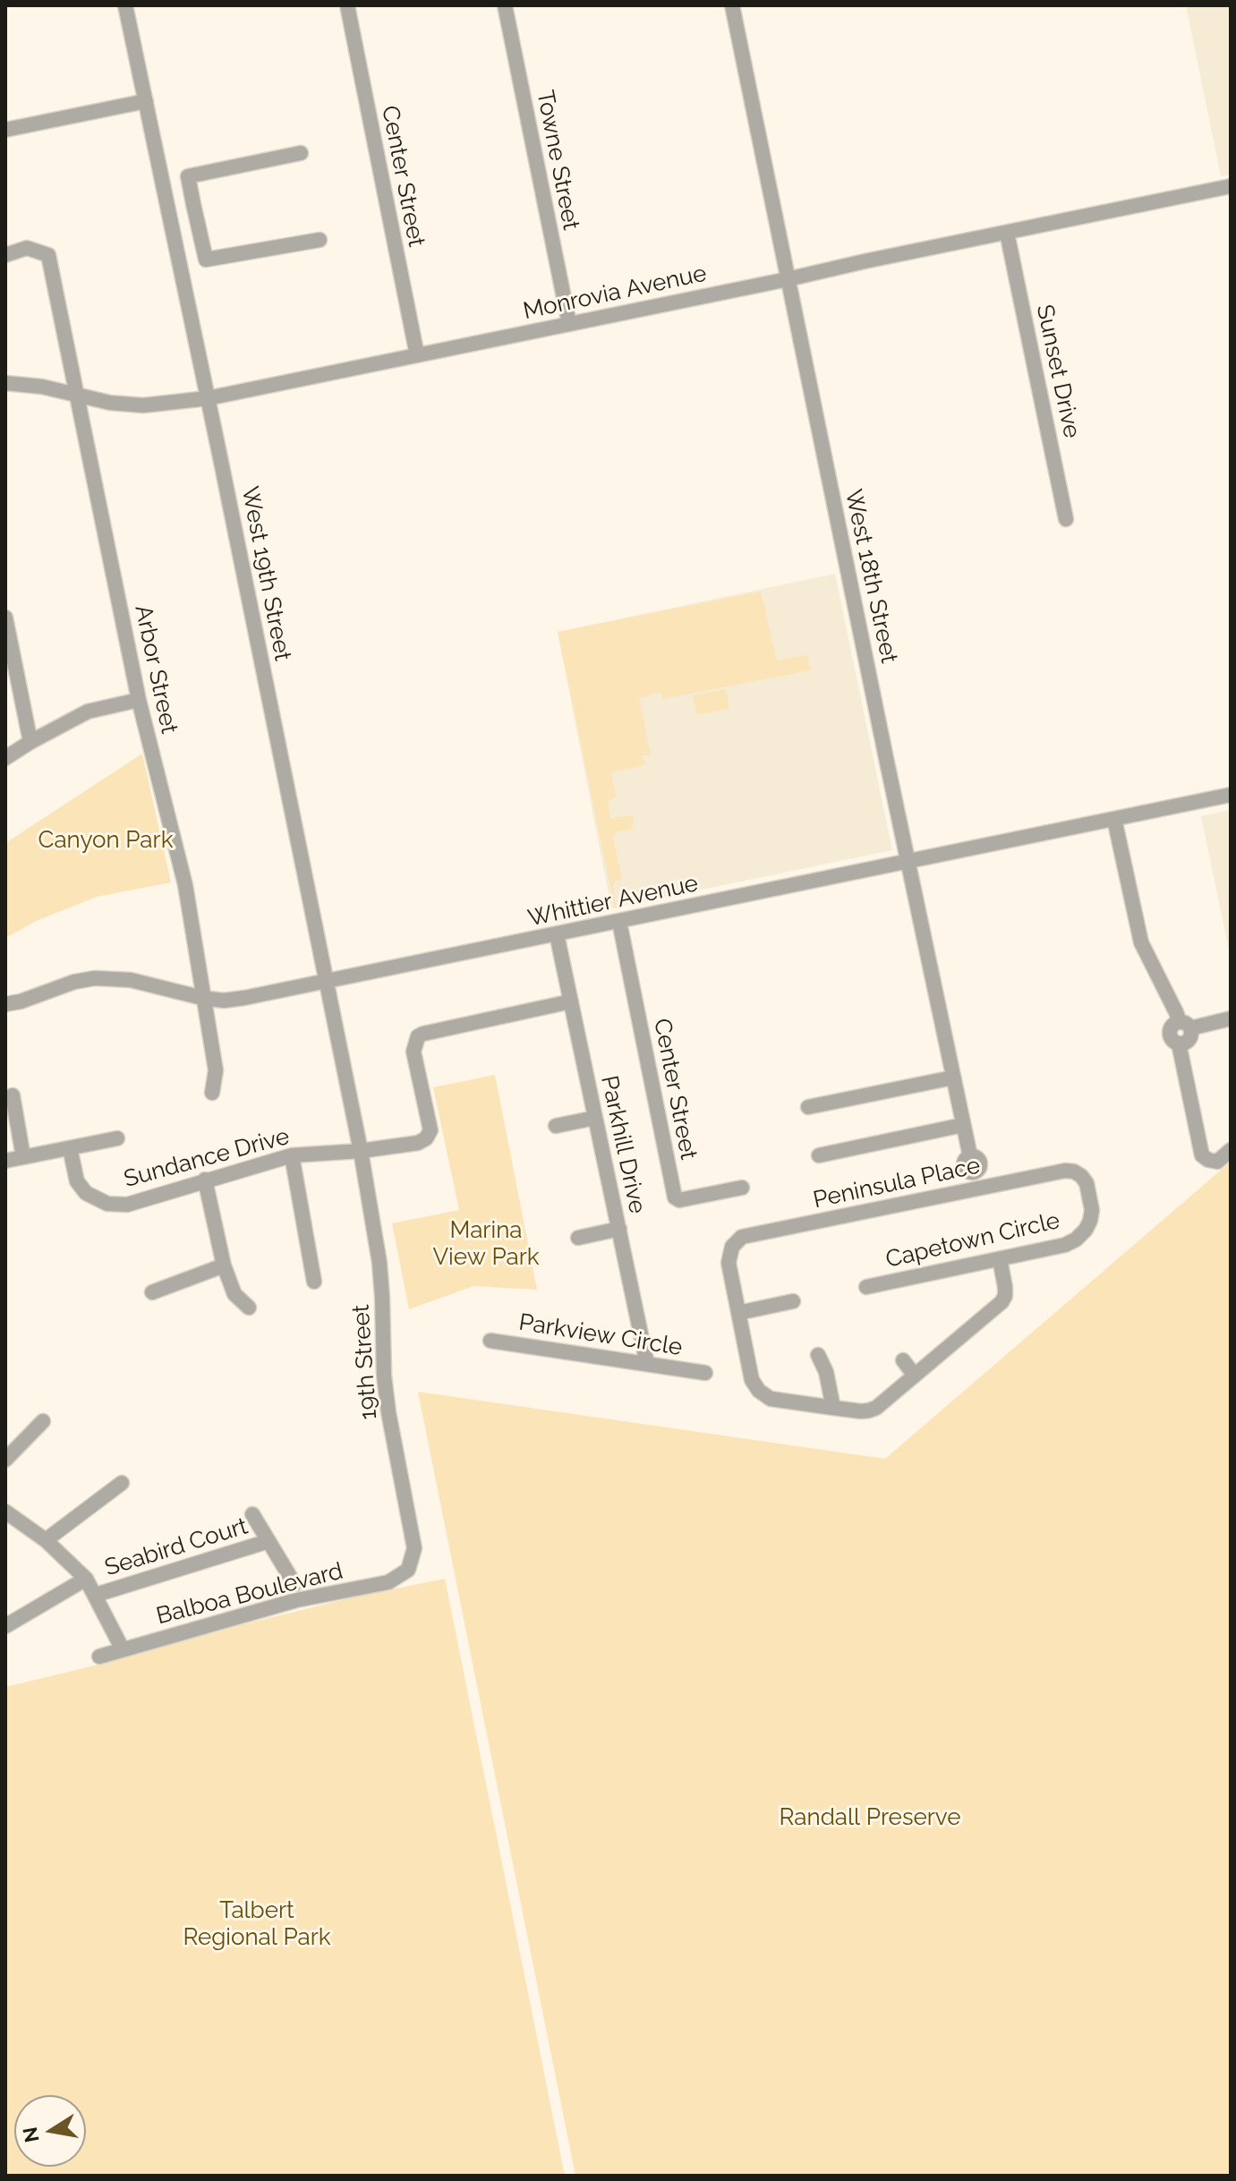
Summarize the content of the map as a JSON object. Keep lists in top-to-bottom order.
{
  "streets": {
    "street": [
      "Towne Street",
      "Center Street",
      "Monrovia Avenue",
      "Sunset Drive",
      "West 19th Street",
      "West 18th Street",
      "Arbor Street",
      "Whittier Avenue",
      "Parkhill Drive",
      "Sundance Drive",
      "Peninsula Place",
      "Capetown Circle",
      "Parkview Circle",
      "19th Street",
      "Seabird Court",
      "Balboa Boulevard"
    ]
  },
  "crossings": [
    ["Towne Street", "Monrovia Avenue"],
    ["Center Street", "Monrovia Avenue"],
    ["Center Street", "Whittier Avenue"],
    ["Monrovia Avenue", "Sunset Drive"],
    ["Monrovia Avenue", "West 19th Street"],
    ["Monrovia Avenue", "West 18th Street"],
    ["Monrovia Avenue", "Arbor Street"],
    ["West 19th Street", "Whittier Avenue"],
    ["West 19th Street", "Sundance Drive"],
    ["West 19th Street", "19th Street"],
    ["West 18th Street", "Whittier Avenue"],
    ["West 18th Street", "Peninsula Place"],
    ["Arbor Street", "Whittier Avenue"],
    ["Whittier Avenue", "Parkhill Drive"],
    ["Parkhill Drive", "Sundance Drive"],
    ["Parkhill Drive", "Parkview Circle"],
    ["Sundance Drive", "19th Street"],
    ["Peninsula Place", "Capetown Circle"],
    ["19th Street", "Balboa Boulevard"]
  ],
  "parks": [
    "Canyon Park",
    "Marina View Park",
    "Randall Preserve",
    "Talbert Regional Park"
  ],
  "north": "left"
}
